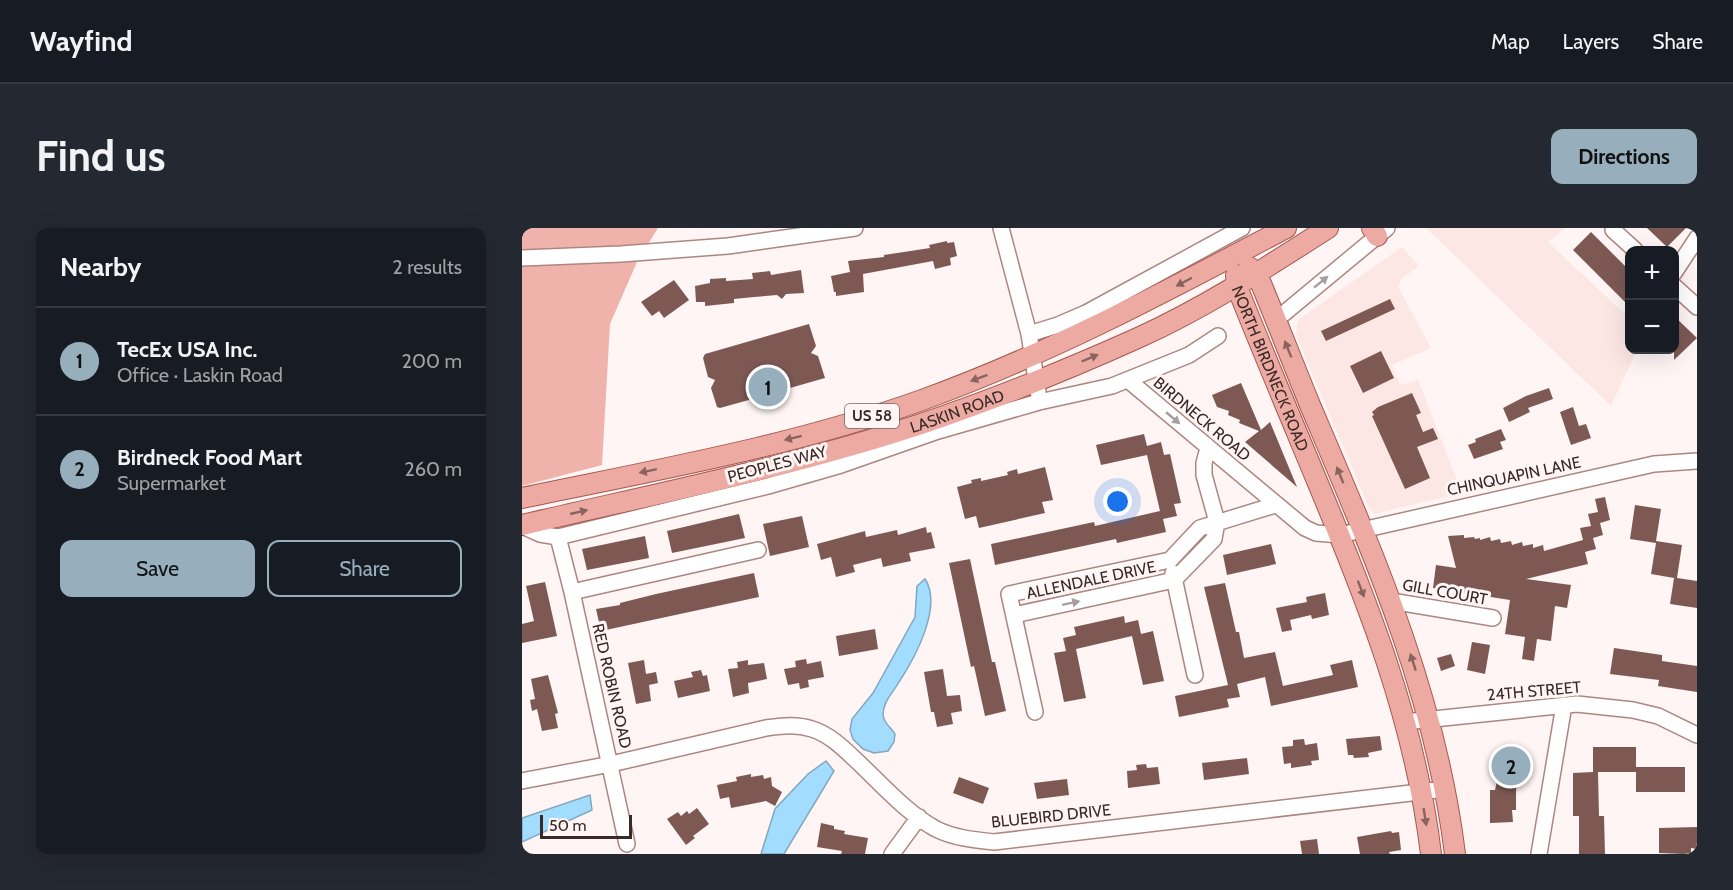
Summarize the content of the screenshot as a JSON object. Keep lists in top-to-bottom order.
{
  "streets": {
    "main road": ["NORTH BIRDNECK ROAD", "LASKIN ROAD", "US 58"],
    "street": [
      "BIRDNECK ROAD",
      "PEOPLES WAY",
      "CHINQUAPIN LANE",
      "ALLENDALE DRIVE",
      "GILL COURT",
      "RED ROBIN ROAD",
      "24TH STREET",
      "BLUEBIRD DRIVE"
    ]
  },
  "crossings": [
    ["NORTH BIRDNECK ROAD", "LASKIN ROAD"],
    ["NORTH BIRDNECK ROAD", "BIRDNECK ROAD"],
    ["NORTH BIRDNECK ROAD", "CHINQUAPIN LANE"],
    ["NORTH BIRDNECK ROAD", "GILL COURT"],
    ["NORTH BIRDNECK ROAD", "24TH STREET"],
    ["NORTH BIRDNECK ROAD", "BLUEBIRD DRIVE"],
    ["LASKIN ROAD", "PEOPLES WAY"],
    ["BIRDNECK ROAD", "PEOPLES WAY"],
    ["BIRDNECK ROAD", "CHINQUAPIN LANE"],
    ["BIRDNECK ROAD", "ALLENDALE DRIVE"],
    ["PEOPLES WAY", "RED ROBIN ROAD"],
    ["RED ROBIN ROAD", "BLUEBIRD DRIVE"]
  ],
  "scale_bar": "50 m",
  "page": {
    "header": "Wayfind",
    "nav": ["Map", "Layers", "Share"],
    "buttons": [
      "Directions",
      ["Save", "Share"]
    ],
    "title": "Find us",
    "heading": ["Nearby", "2 results"],
    "map_buttons": ["+", "−"],
    "list": [
      {
        "mark": "1",
        "name": "TecEx USA Inc.",
        "note": "Office · Laskin Road",
        "value": "200 m"
      },
      {
        "mark": "2",
        "name": "Birdneck Food Mart",
        "note": "Supermarket",
        "value": "260 m"
      }
    ],
    "pins": ["1", "2"],
    "scale": "50 m"
  }
}
